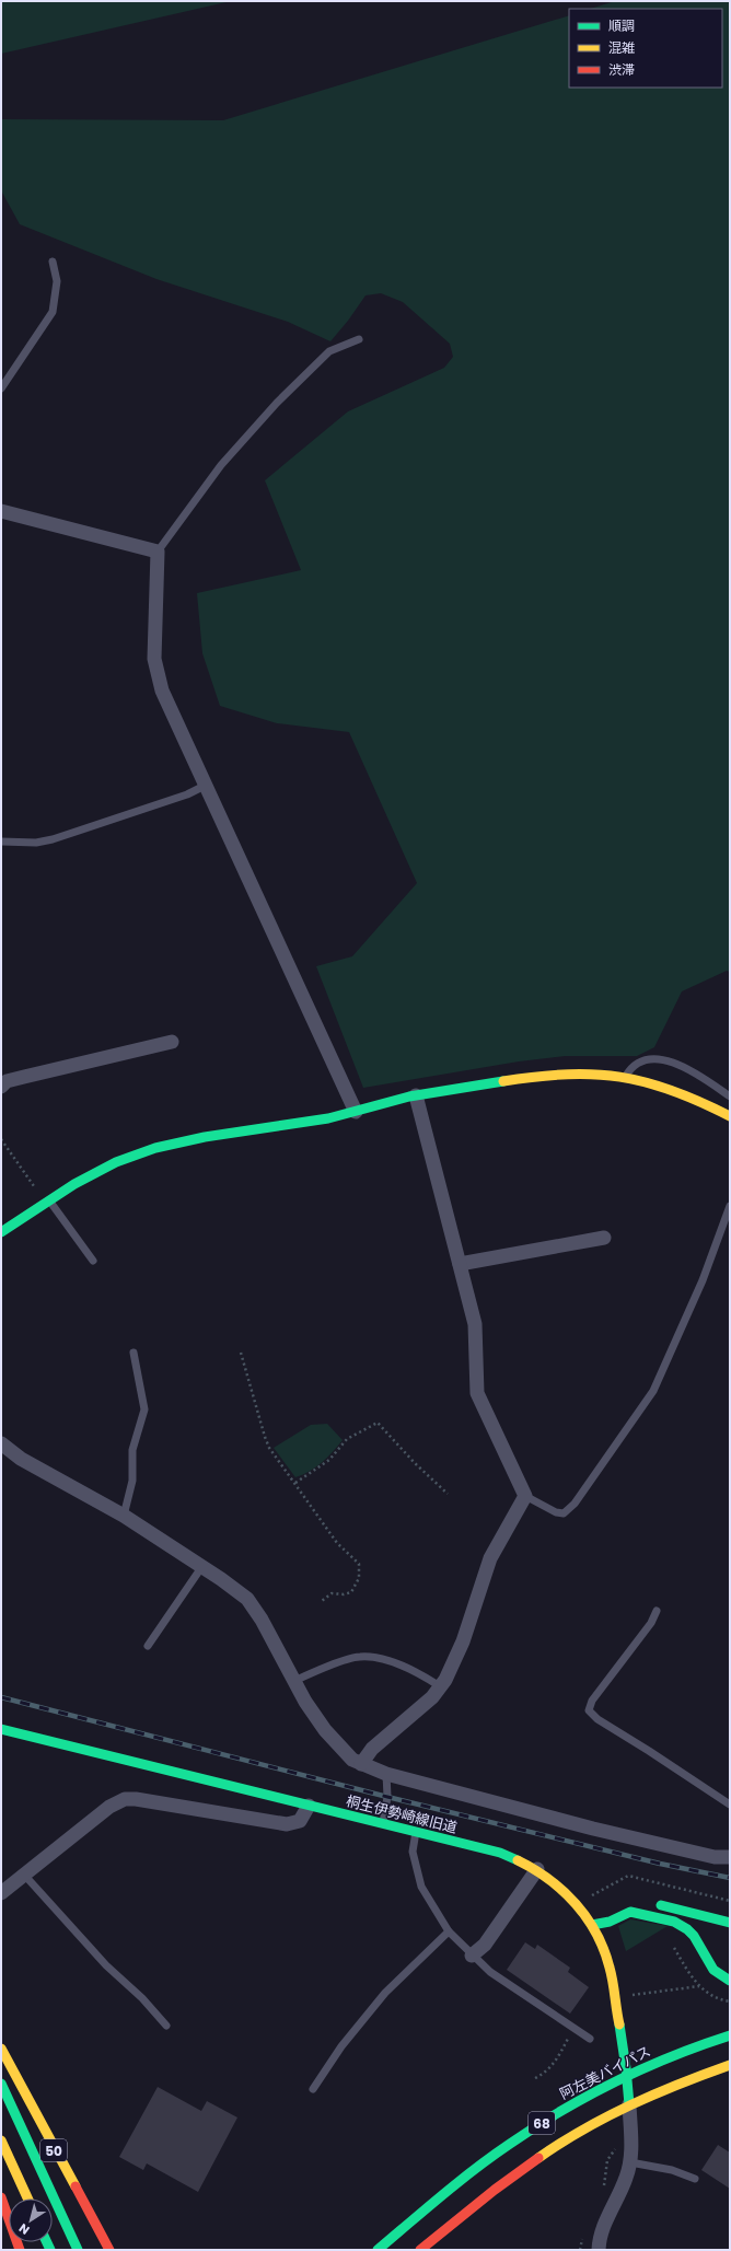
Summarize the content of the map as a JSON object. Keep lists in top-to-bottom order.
{
  "streets": {
    "main road": [
      "桐生伊勢崎線旧道",
      "阿左美バイパス",
      "68",
      "50"
    ]
  },
  "crossings": [
    ["桐生伊勢崎線旧道", "阿左美バイパス"],
    ["桐生伊勢崎線旧道", "68"]
  ],
  "legend": ["順調", "混雑", "渋滞"],
  "north": "bottom left"
}
